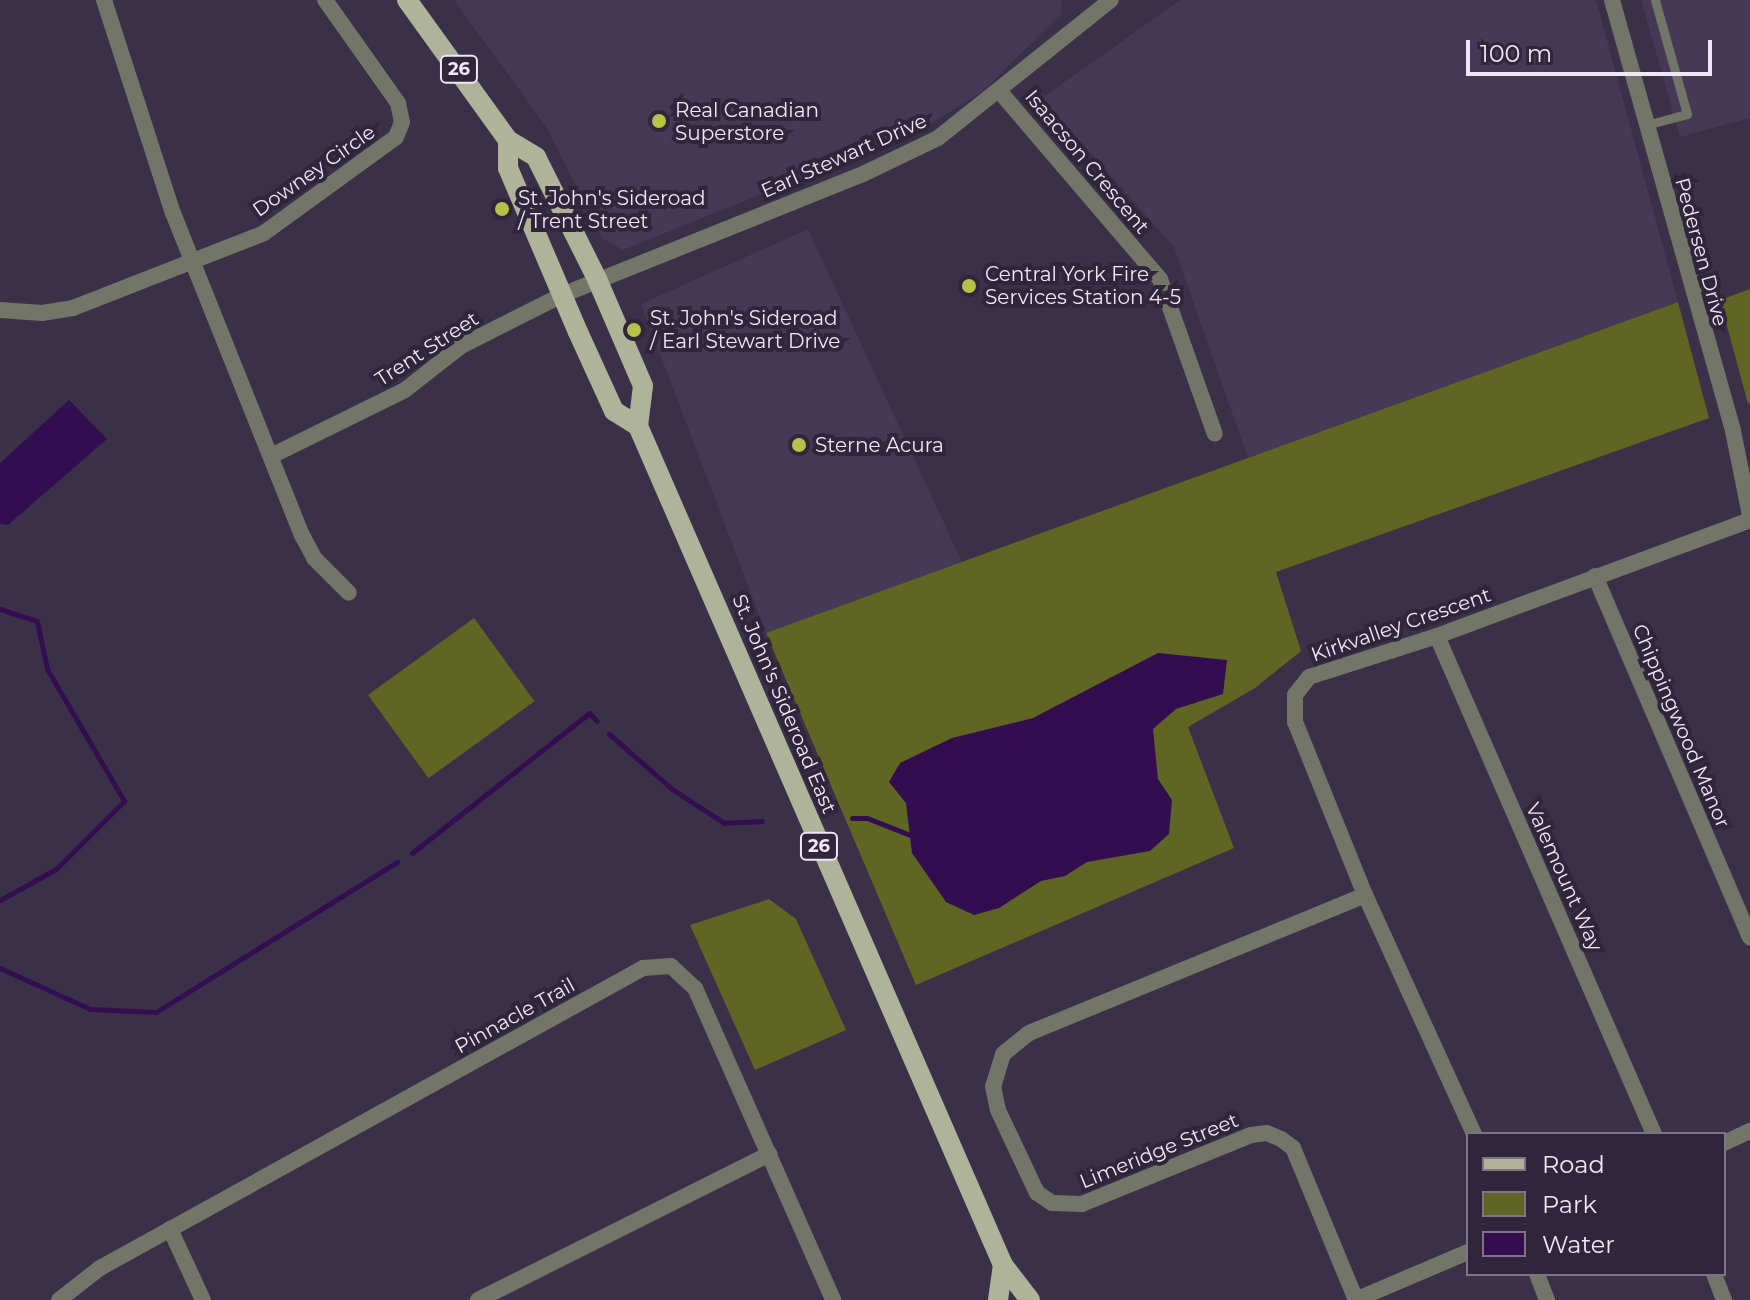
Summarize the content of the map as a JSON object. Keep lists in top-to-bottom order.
{
  "streets": {
    "main road": ["26", "St. John's Sideroad East"],
    "street": [
      "Earl Stewart Drive",
      "Isaacson Crescent",
      "Downey Circle",
      "Pedersen Drive",
      "Trent Street",
      "Kirkvalley Crescent",
      "Chippingwood Manor",
      "Valemount Way",
      "Pinnacle Trail",
      "Limeridge Street"
    ]
  },
  "crossings": [
    ["Earl Stewart Drive", "Isaacson Crescent"],
    ["Earl Stewart Drive", "Trent Street"],
    ["Earl Stewart Drive", "St. John's Sideroad East"],
    ["Pedersen Drive", "Kirkvalley Crescent"],
    ["Trent Street", "St. John's Sideroad East"],
    ["Kirkvalley Crescent", "Chippingwood Manor"],
    ["Kirkvalley Crescent", "Valemount Way"],
    ["Kirkvalley Crescent", "Limeridge Street"]
  ],
  "places": [
    "Real Canadian Superstore",
    "St. John's Sideroad / Trent Street",
    "Central York Fire Services Station 4-5",
    "St. John's Sideroad / Earl Stewart Drive",
    "Sterne Acura"
  ],
  "legend": ["Road", "Park", "Water"],
  "scale_bar": "100 m"
}
